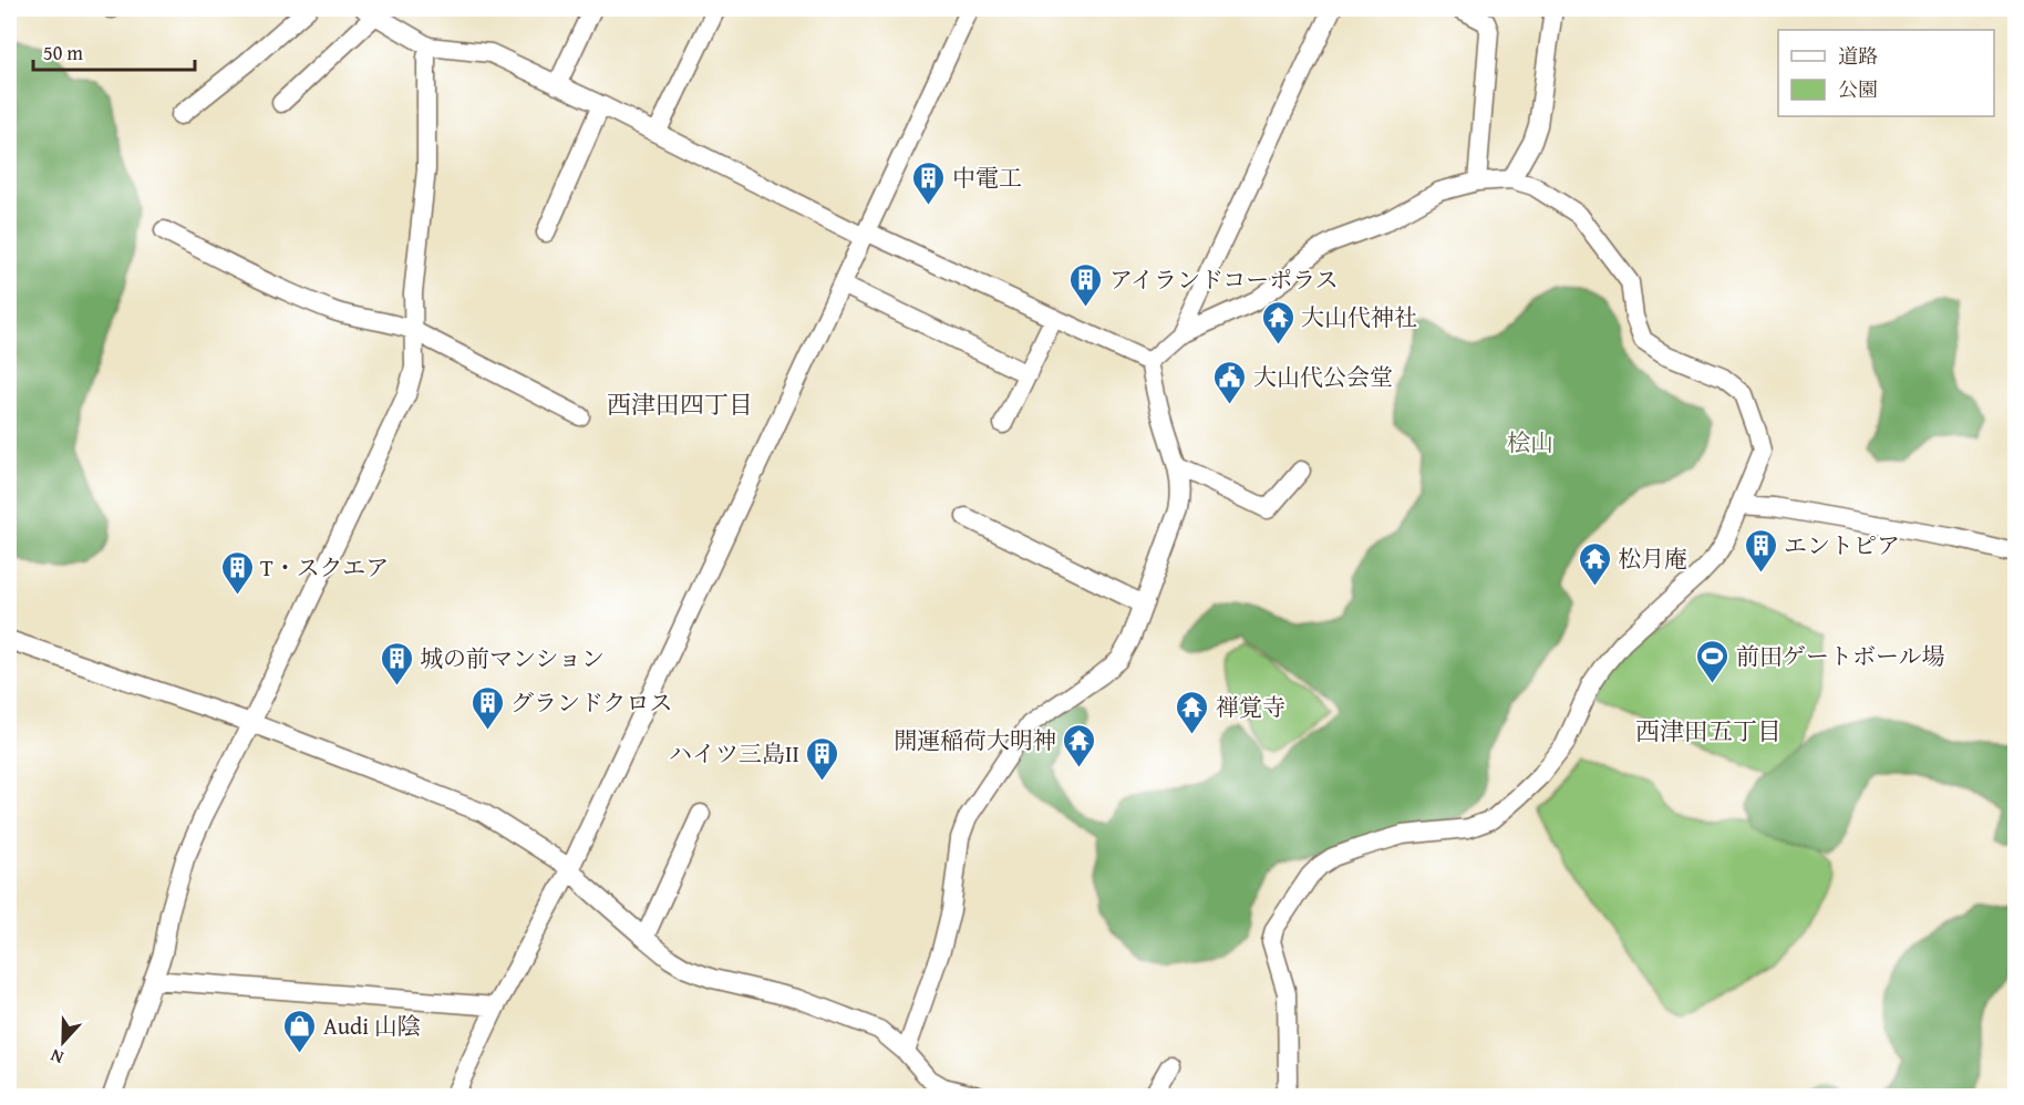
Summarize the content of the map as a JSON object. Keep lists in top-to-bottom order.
{
  "districts": ["西津田四丁目", "西津田五丁目"],
  "parks": ["桧山"],
  "places": {
    "building": [
      "中電工",
      "アイランドコーポラス",
      "エントピア",
      "T・スクエア",
      "城の前マンション",
      "グランドクロス",
      "ハイツ三島Ⅱ"
    ],
    "temple": [
      "大山代神社",
      "松月庵",
      "禅覚寺",
      "開運稲荷大明神"
    ],
    "public building": ["大山代公会堂"],
    "sports": ["前田ゲートボール場"],
    "shop": ["Audi 山陰"]
  },
  "legend": ["道路", "公園"],
  "scale_bar": "50 m",
  "north": "bottom"
}
